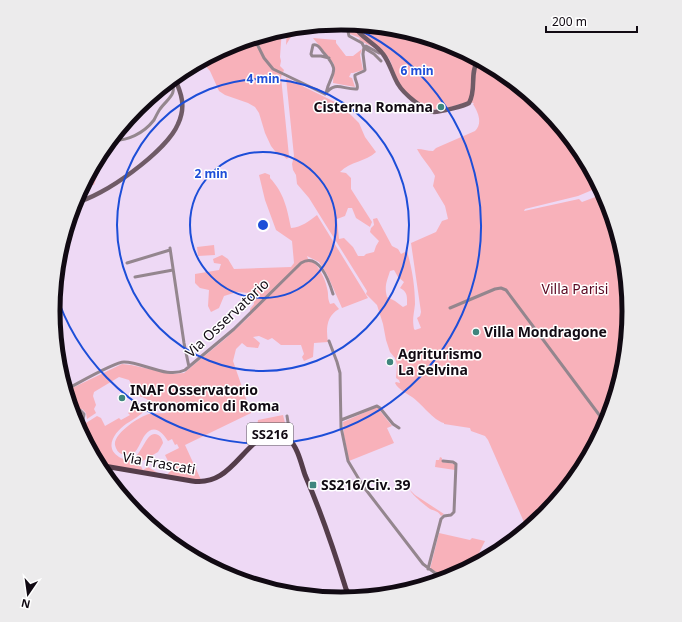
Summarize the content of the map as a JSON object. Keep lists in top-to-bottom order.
{
  "streets": {
    "main road": ["SS216", "Via Frascati"],
    "street": ["Via Osservatorio"]
  },
  "crossings": [
    ["SS216", "Via Frascati"]
  ],
  "parks": ["Villa Parisi"],
  "places": {
    "other": [
      "Cisterna Romana",
      "Villa Mondragone",
      "Agriturismo La Selvina",
      "INAF Osservatorio Astronomico di Roma"
    ],
    "transit": ["SS216/Civ. 39"]
  },
  "scale_bar": "200 m",
  "north": "bottom",
  "rings": ["6 min", "4 min", "2 min"]
}
